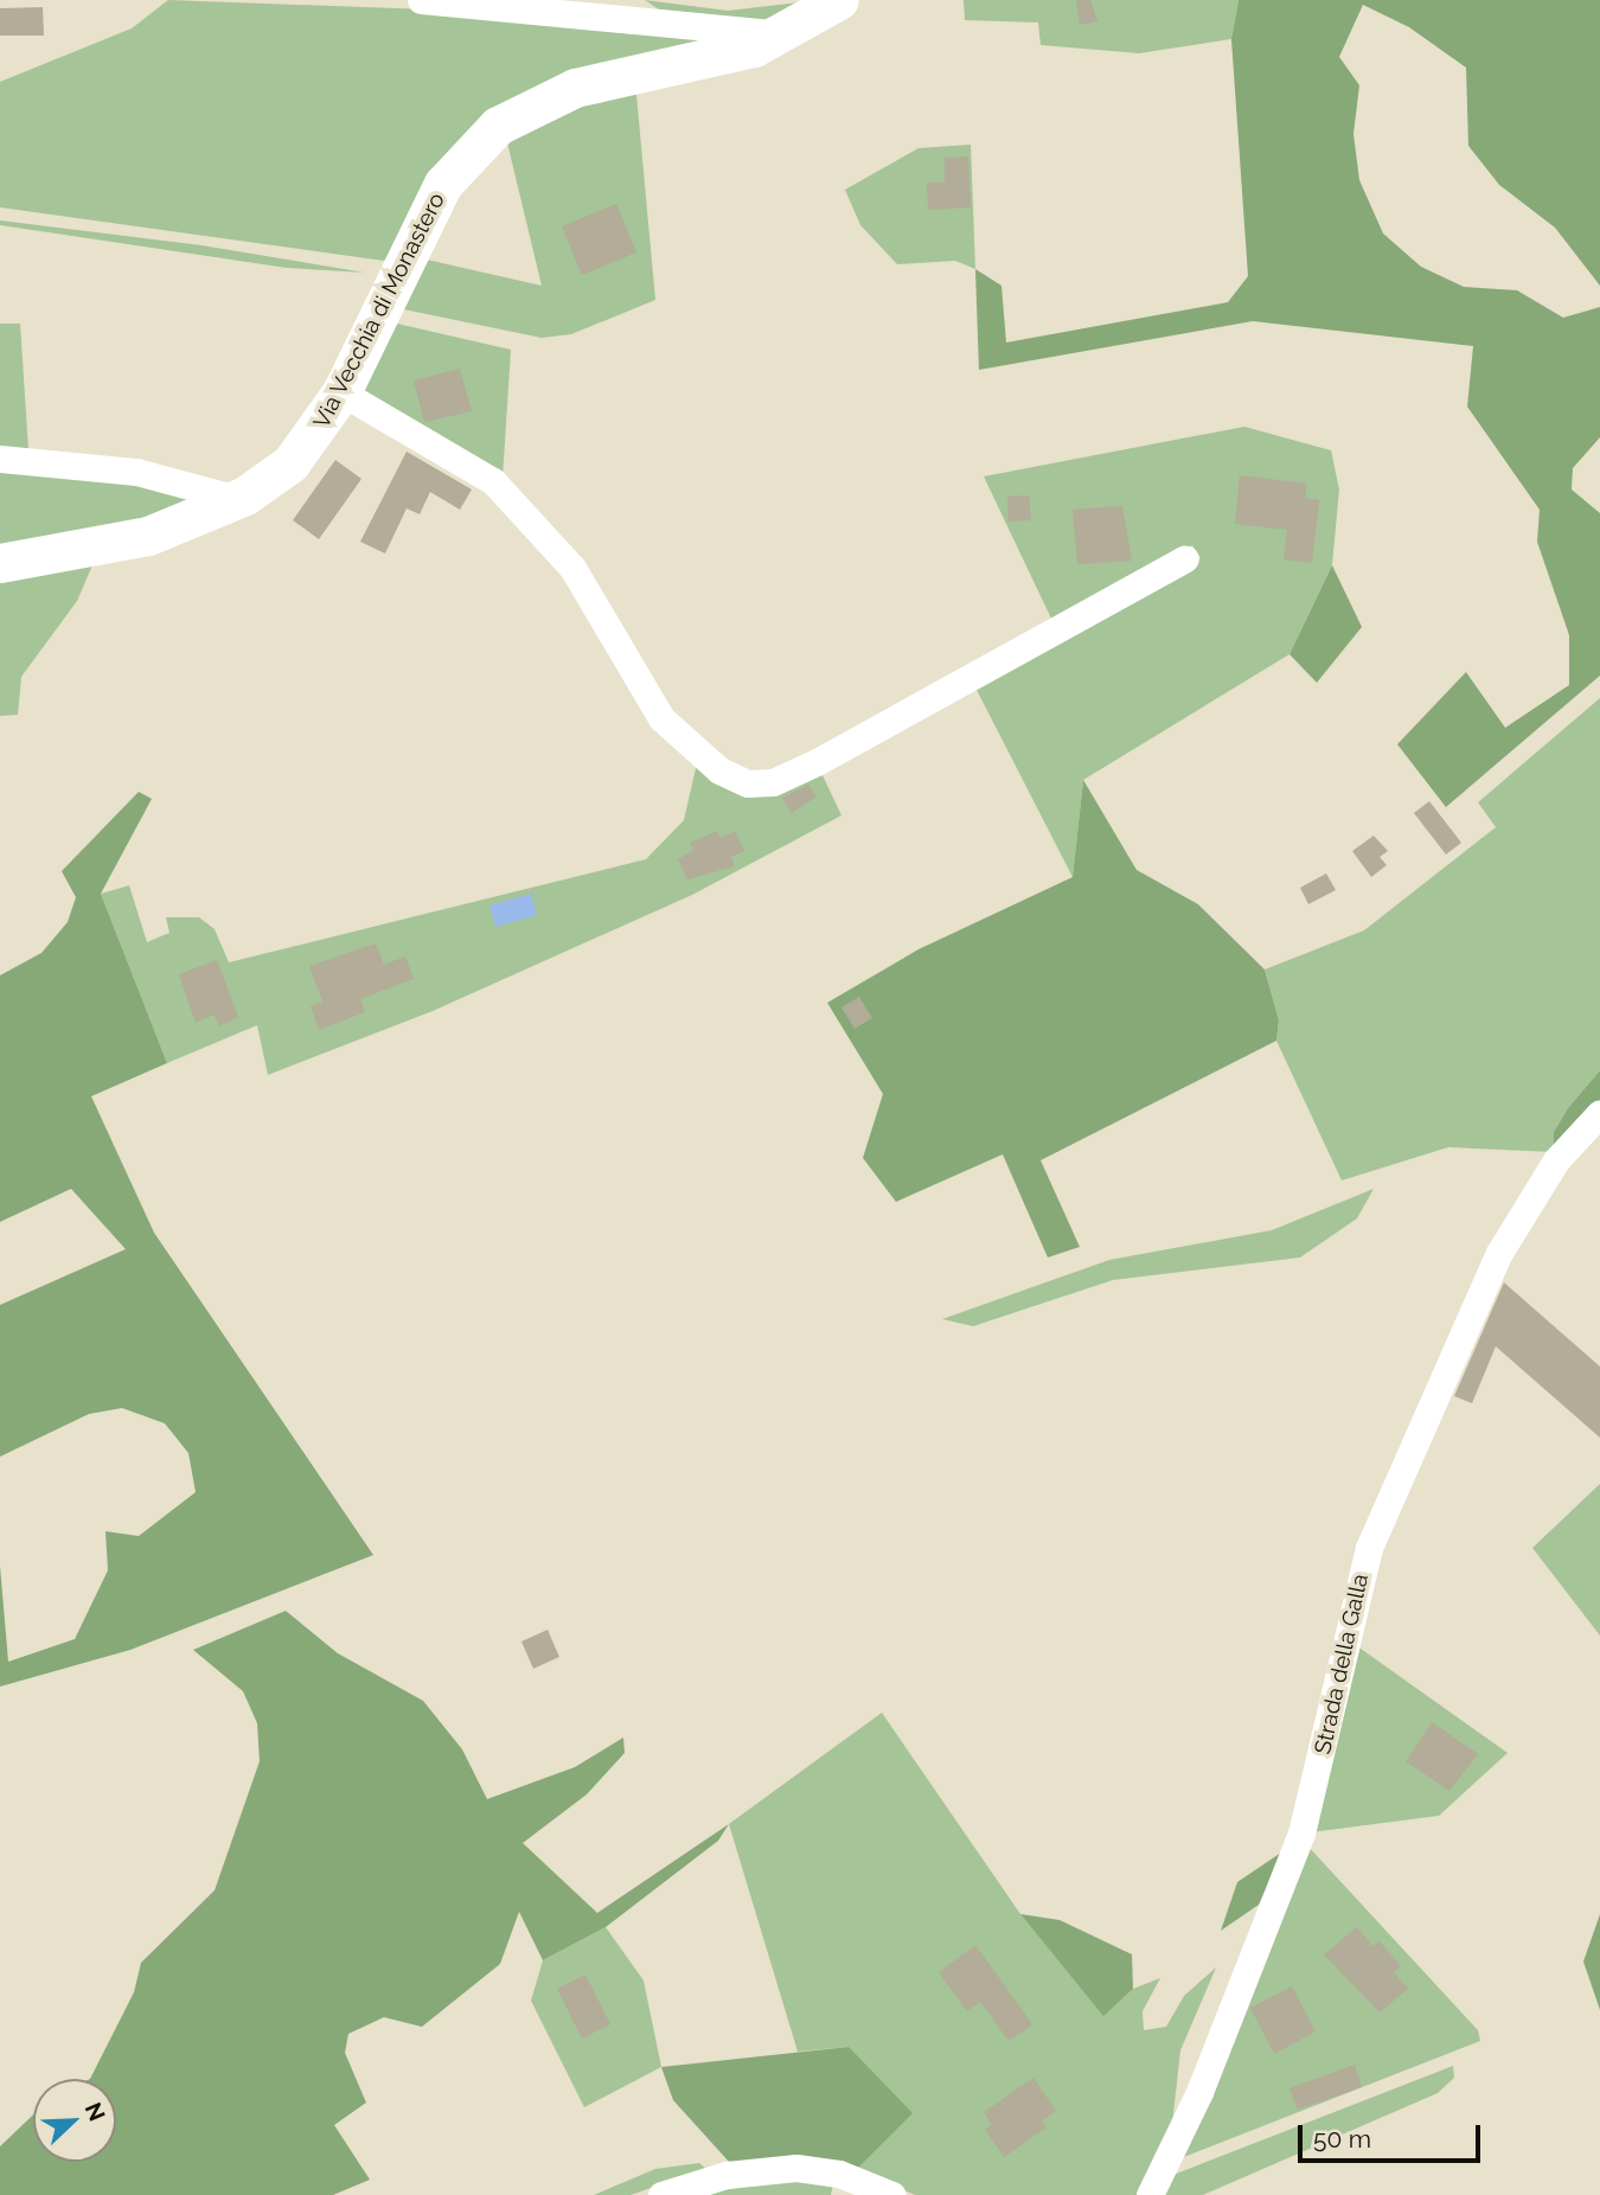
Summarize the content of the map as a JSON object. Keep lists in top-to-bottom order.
{
  "streets": {
    "street": ["Via Vecchia di Monastero", "Strada della Galla"]
  },
  "scale_bar": "50 m",
  "north": "top right"
}
